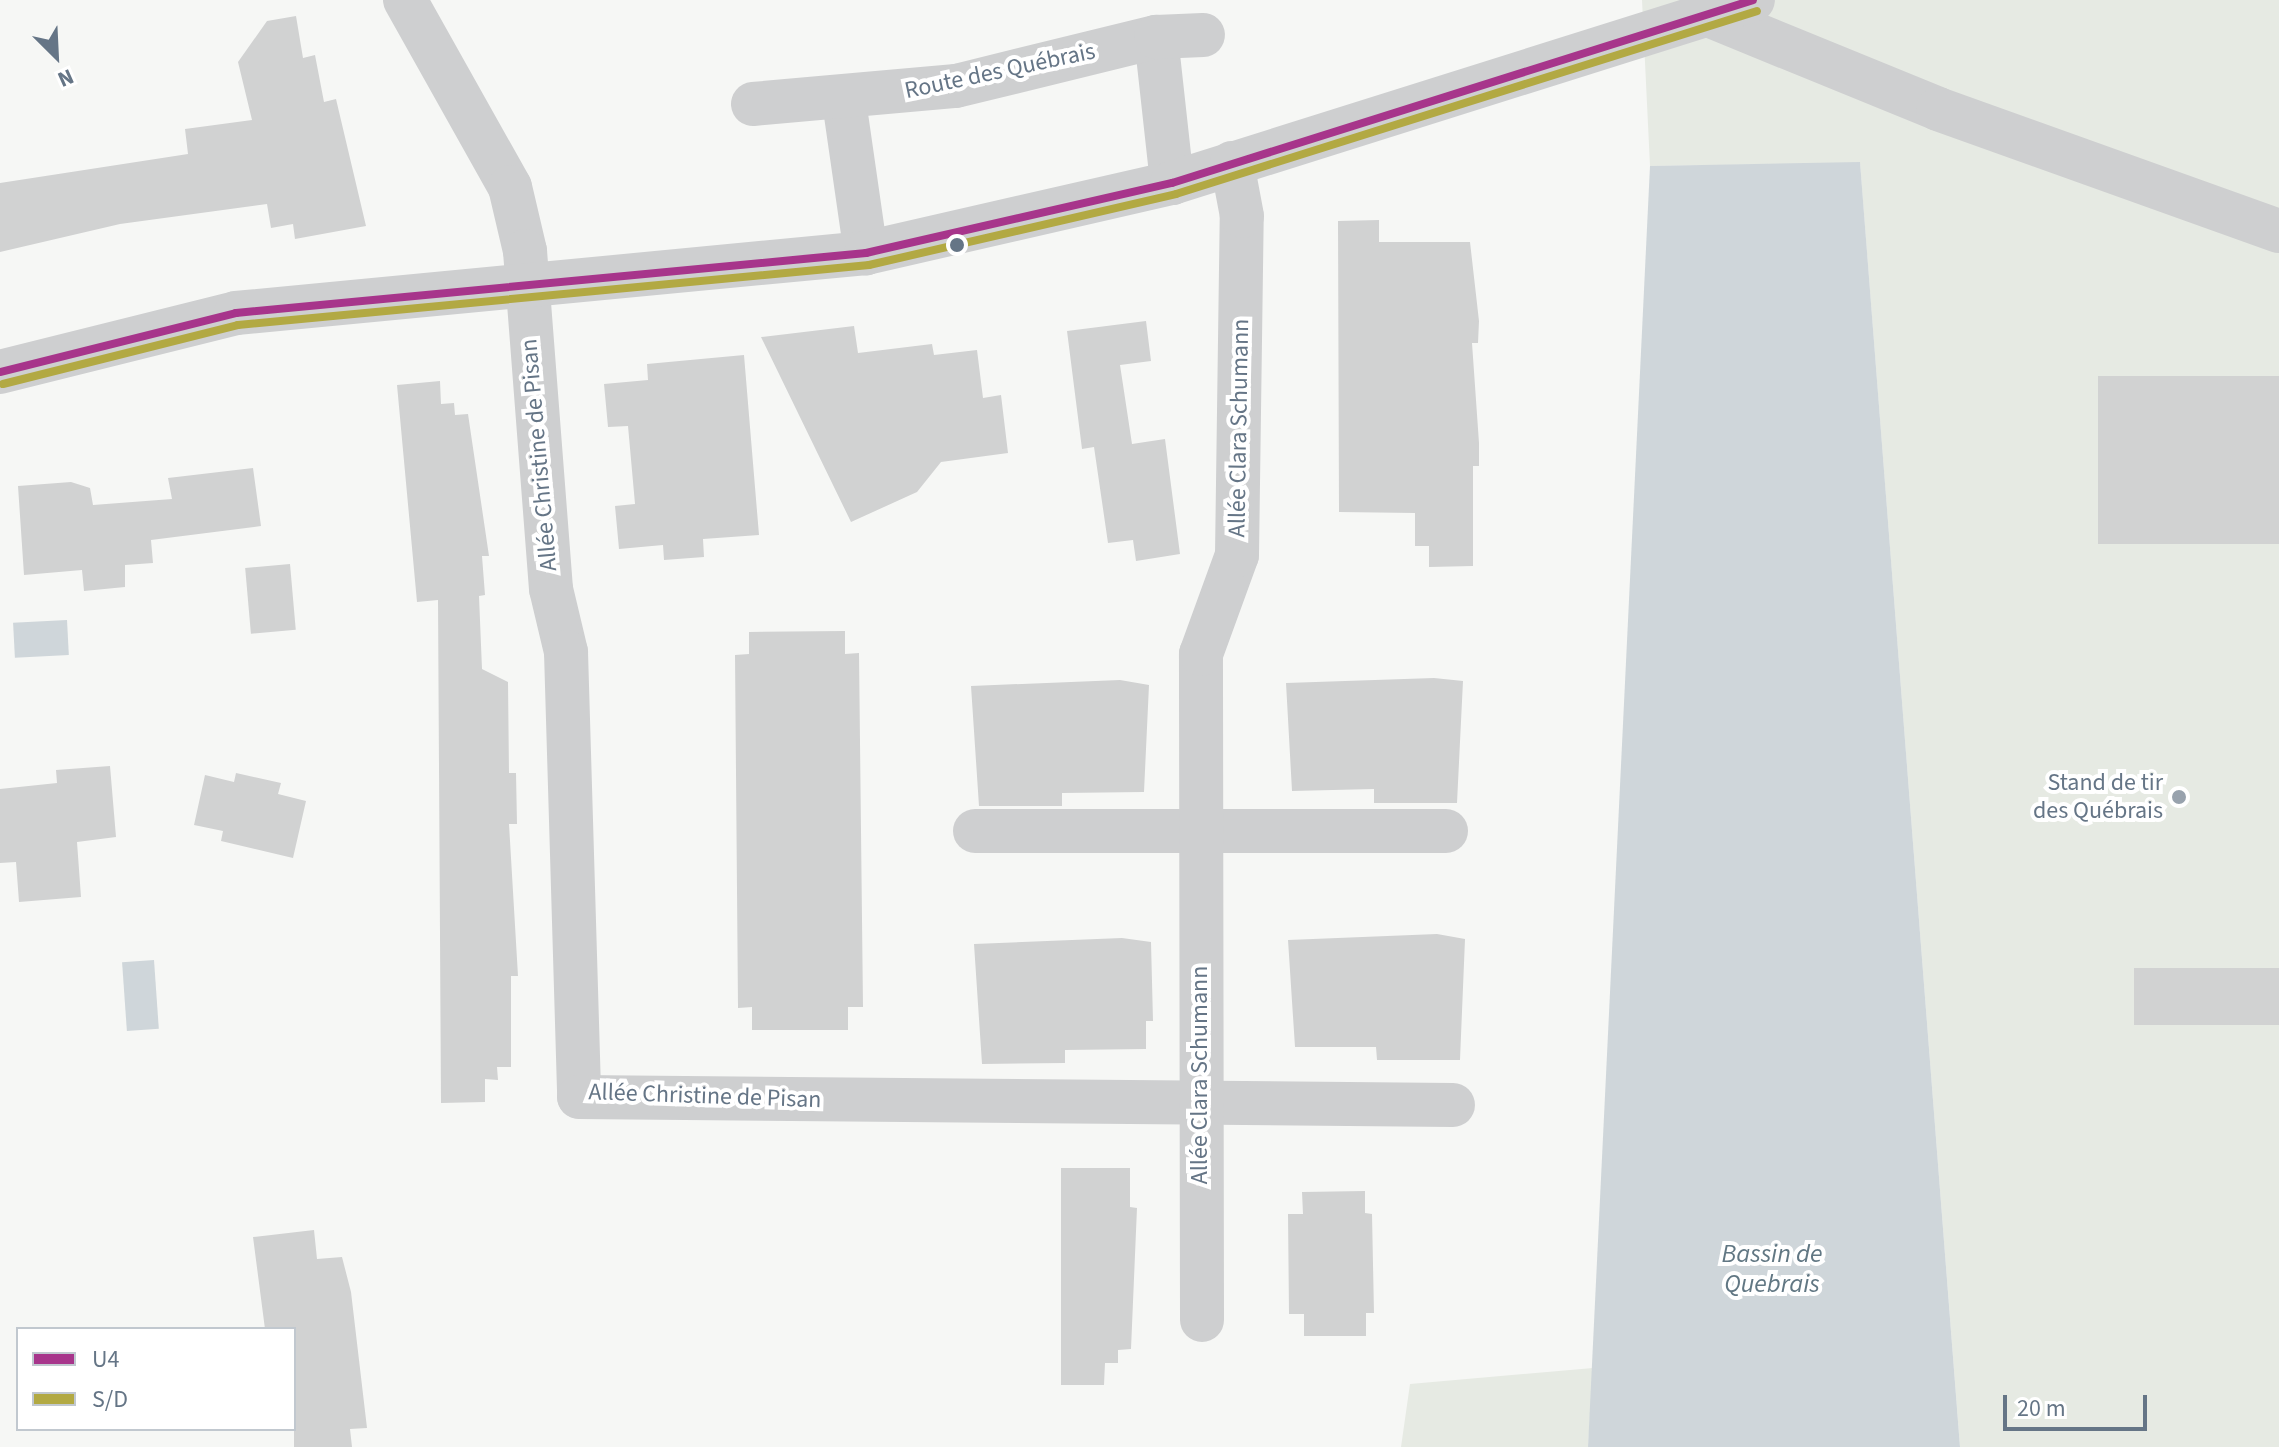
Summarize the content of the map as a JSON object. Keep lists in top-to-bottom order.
{
  "streets": {
    "street": ["Route des Québrais", "Allée Clara Schumann", "Allée Christine de Pisan"]
  },
  "crossings": [
    ["Allée Clara Schumann", "Allée Christine de Pisan"]
  ],
  "water": ["Bassin de Quebrais"],
  "places": ["Stand de tir des Québrais"],
  "lines": ["transit line U4", "transit line S/D"],
  "legend": ["U4", "S/D"],
  "scale_bar": "20 m",
  "north": "bottom right"
}
